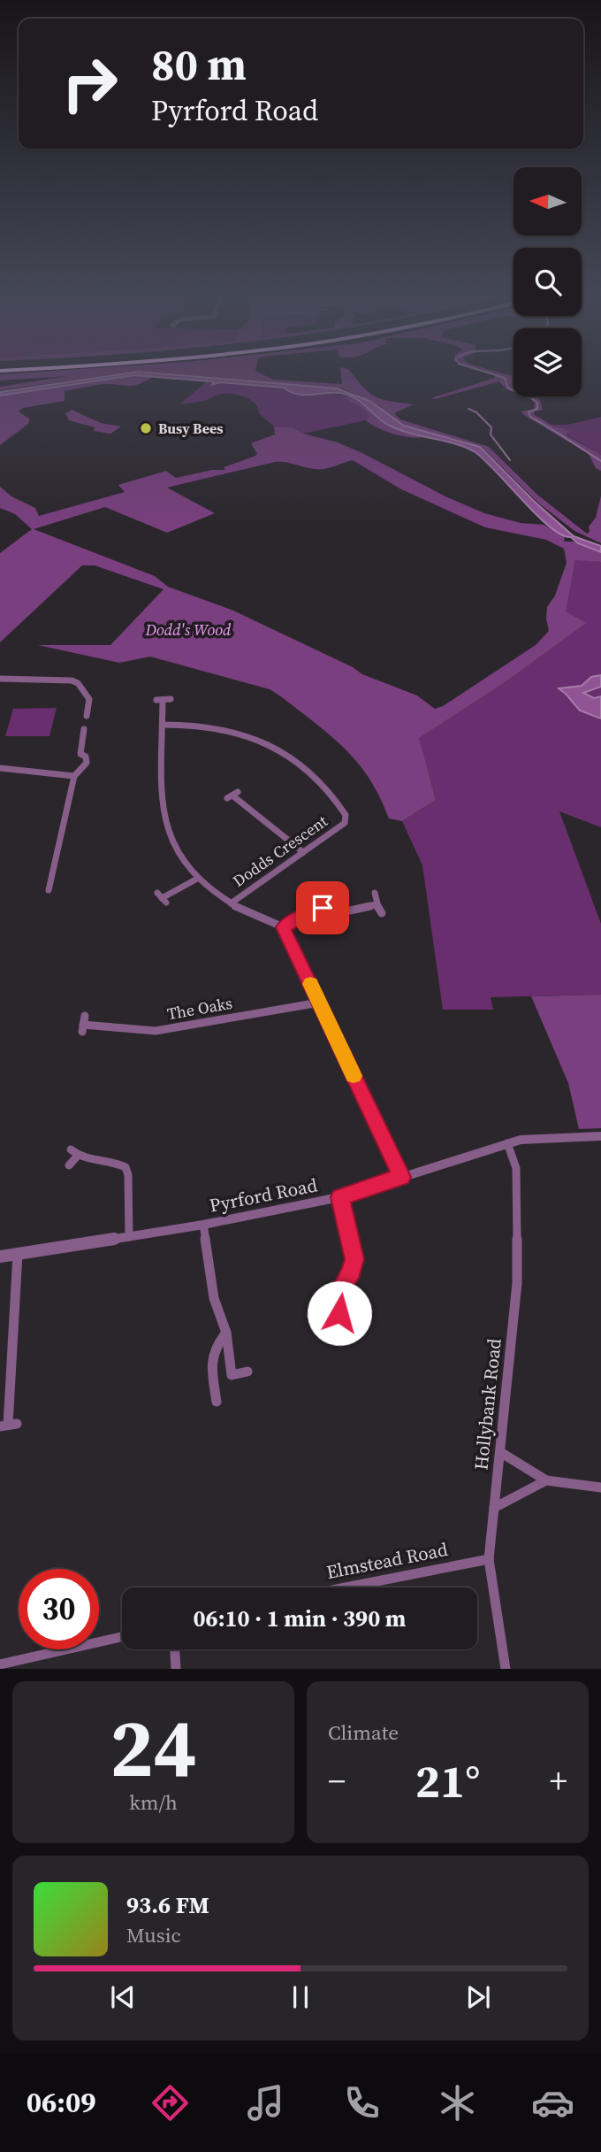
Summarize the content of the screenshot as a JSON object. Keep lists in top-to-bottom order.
{
  "streets": {
    "street": [
      "Dodds Crescent",
      "The Oaks",
      "Pyrford Road",
      "Hollybank Road",
      "Elmstead Road"
    ]
  },
  "crossings": [
    ["Pyrford Road", "Hollybank Road"],
    ["Hollybank Road", "Elmstead Road"]
  ],
  "parks": ["Dodd's Wood"],
  "places": ["Busy Bees"],
  "north": "left",
  "page": {
    "turn": ["80 m", "Pyrford Road"],
    "limit": "30",
    "trip": "06:10 · 1 min · 390 m",
    "tile": [
      ["24", "km/h"],
      "Climate"
    ],
    "heat": ["−", "21°", "+"],
    "song": ["93.6 FM", "Music"],
    "tabs": "06:09"
  }
}
